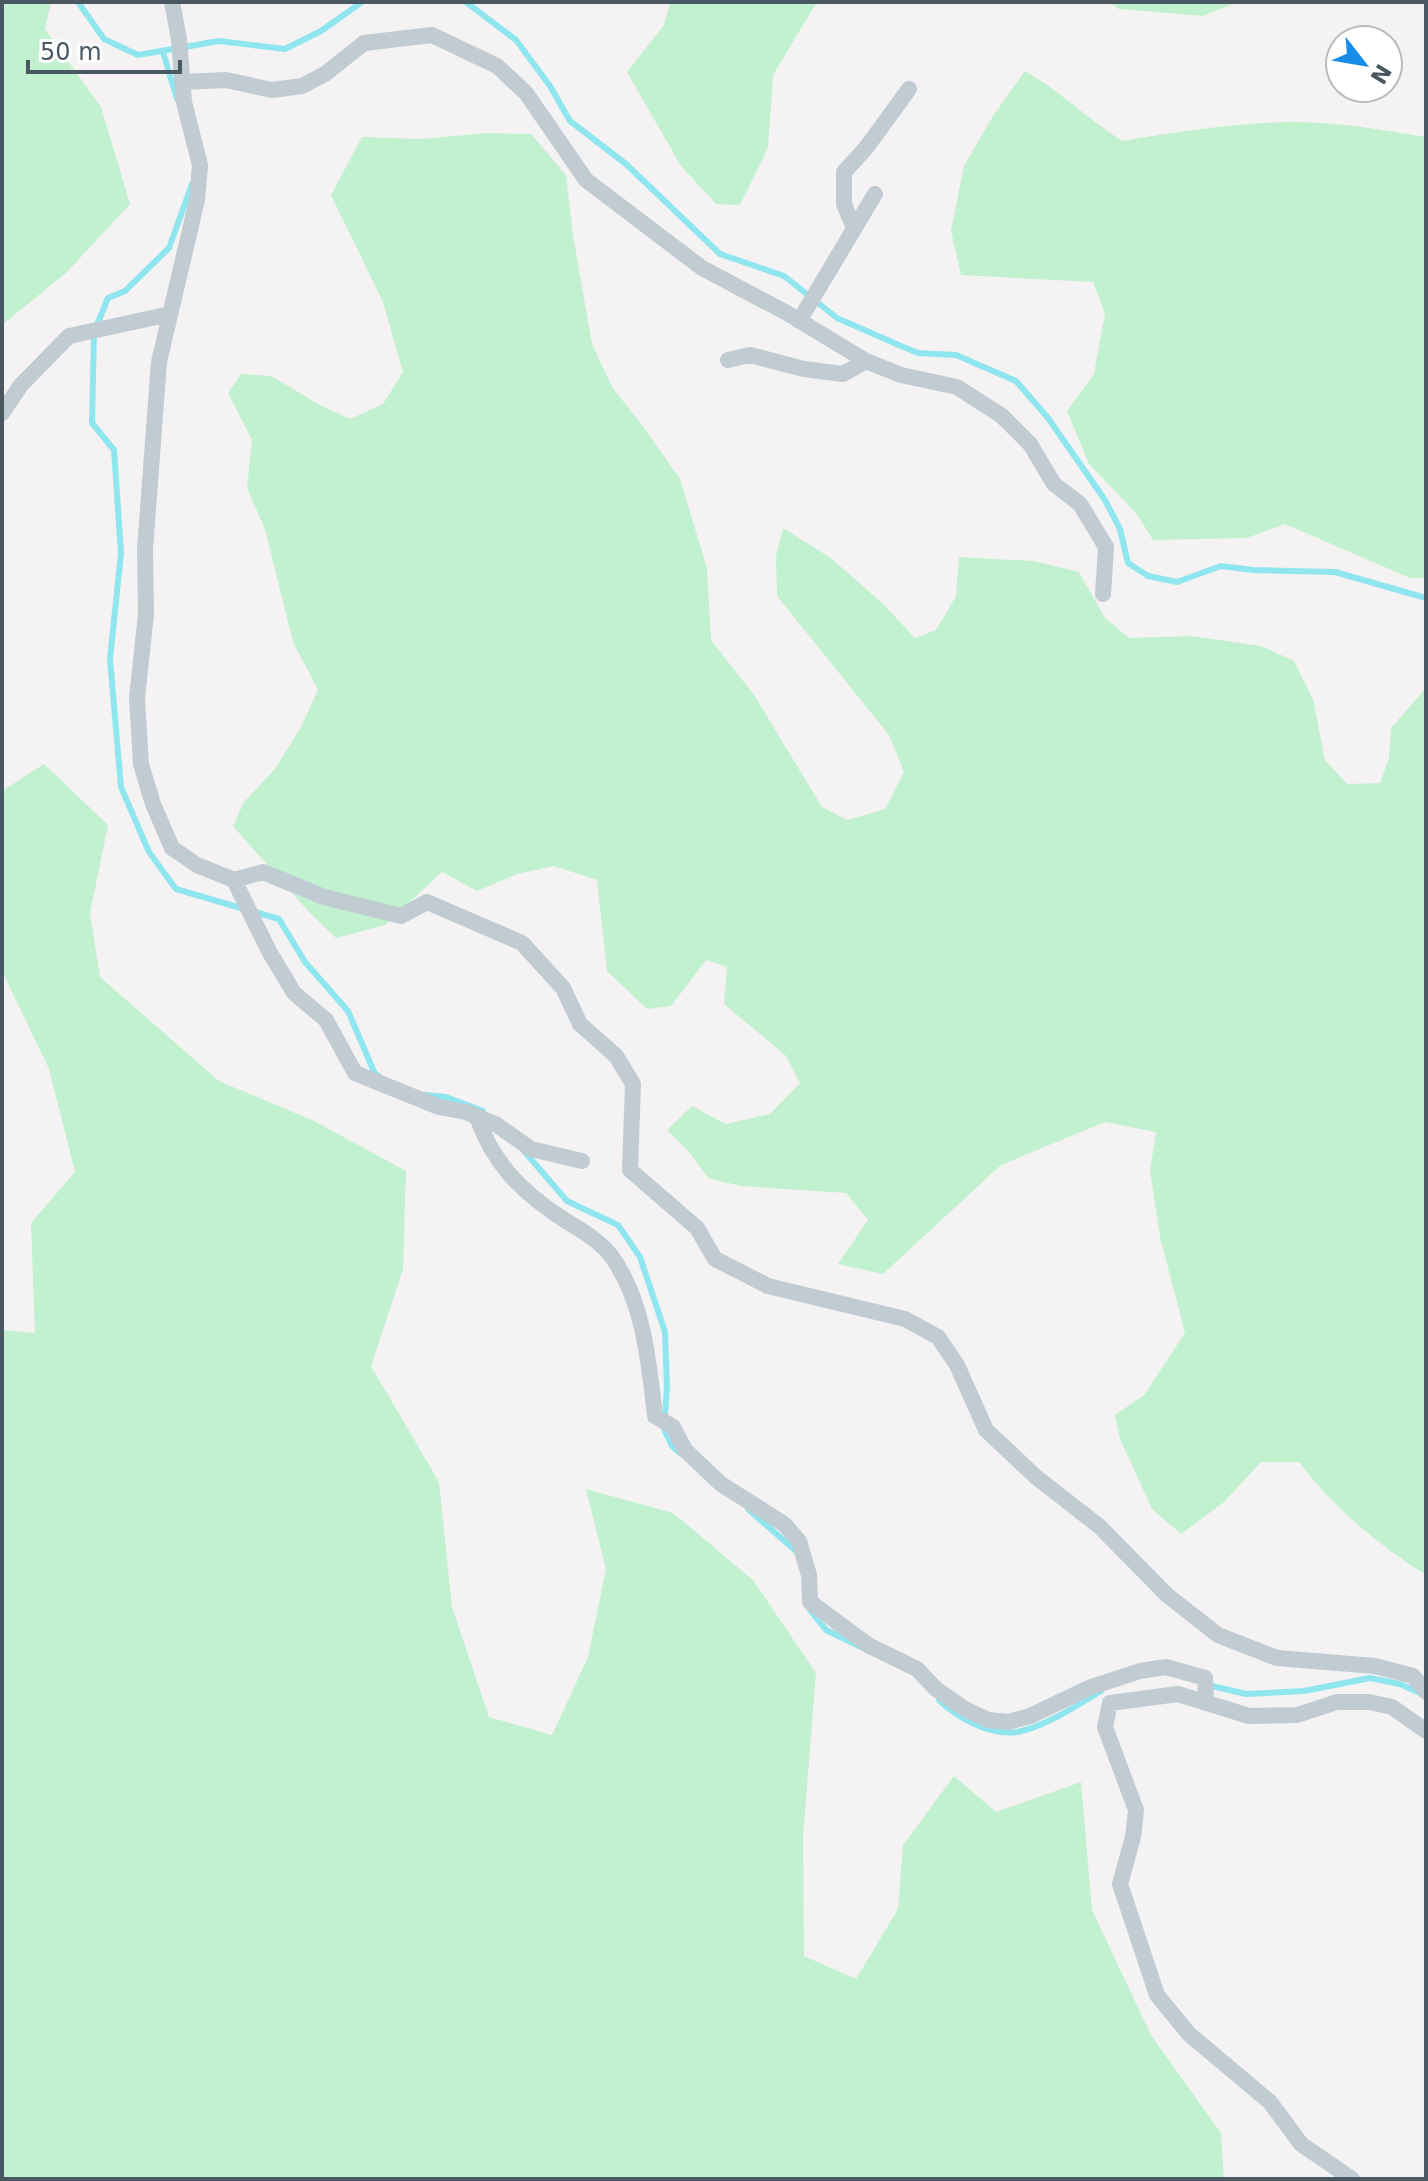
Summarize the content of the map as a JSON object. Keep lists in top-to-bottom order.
{
  "scale_bar": "50 m",
  "north": "bottom right"
}
